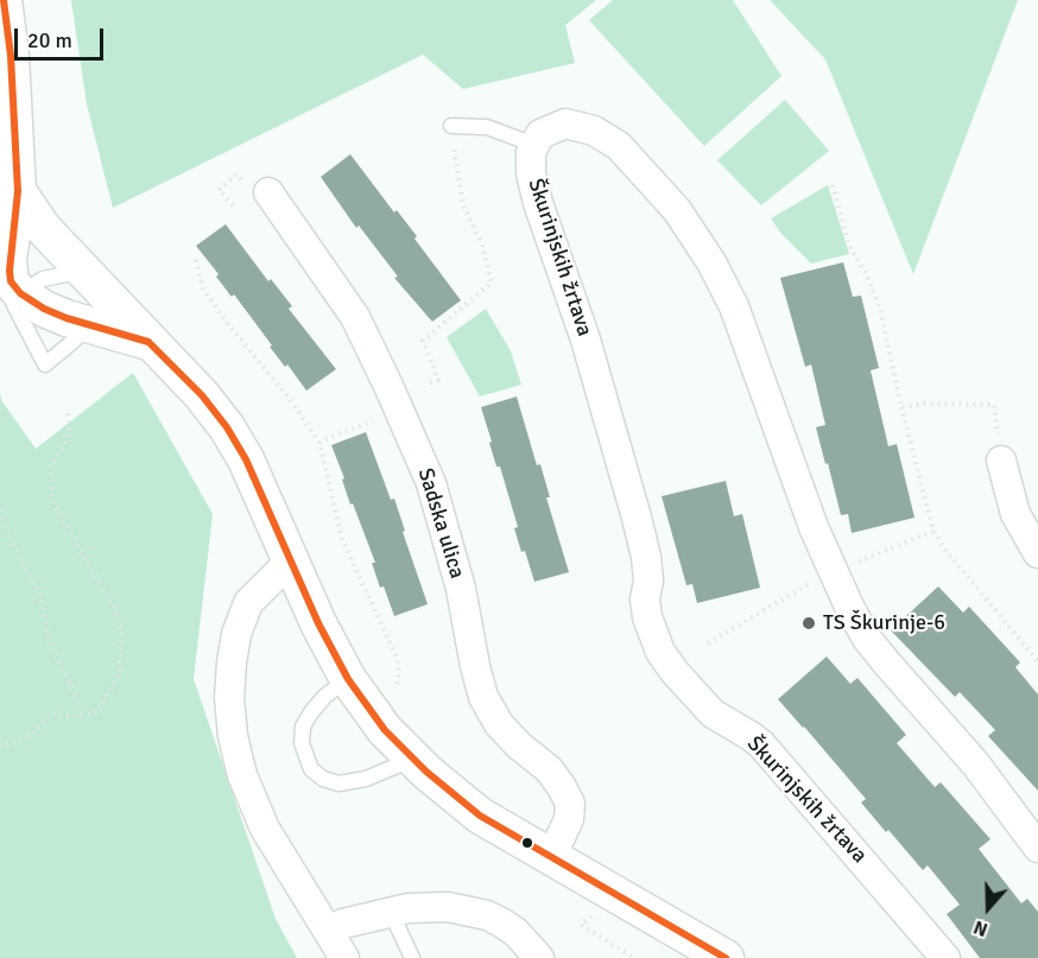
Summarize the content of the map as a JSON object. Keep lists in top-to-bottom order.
{
  "streets": {
    "street": ["Škurinjskih žrtava", "Sadska ulica"]
  },
  "places": ["TS Škurinje-6"],
  "scale_bar": "20 m",
  "north": "bottom"
}
